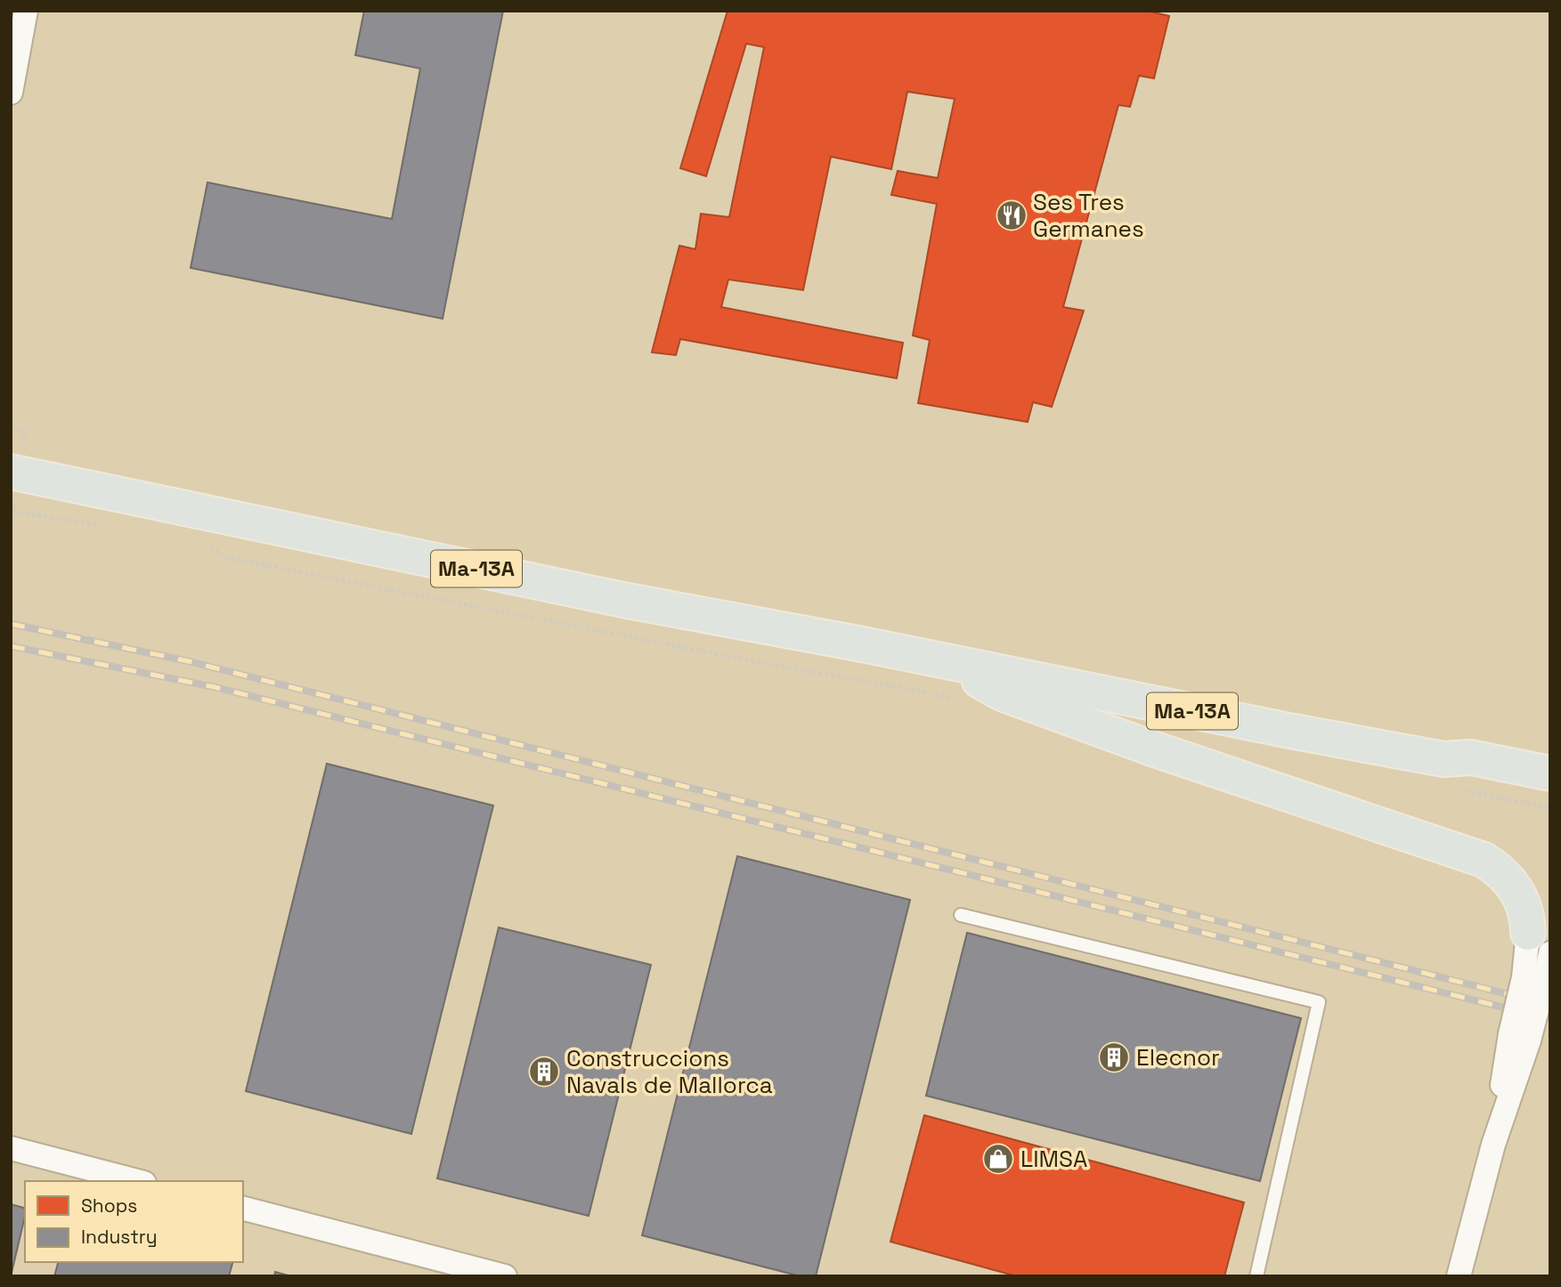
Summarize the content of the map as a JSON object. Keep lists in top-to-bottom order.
{
  "streets": {
    "main road": ["Ma-13A"]
  },
  "places": {
    "restaurant": ["Ses Tres Germanes"],
    "building": ["Elecnor", "Construccions Navals de Mallorca"],
    "shop": ["LIMSA"]
  },
  "legend": ["Shops", "Industry"]
}
